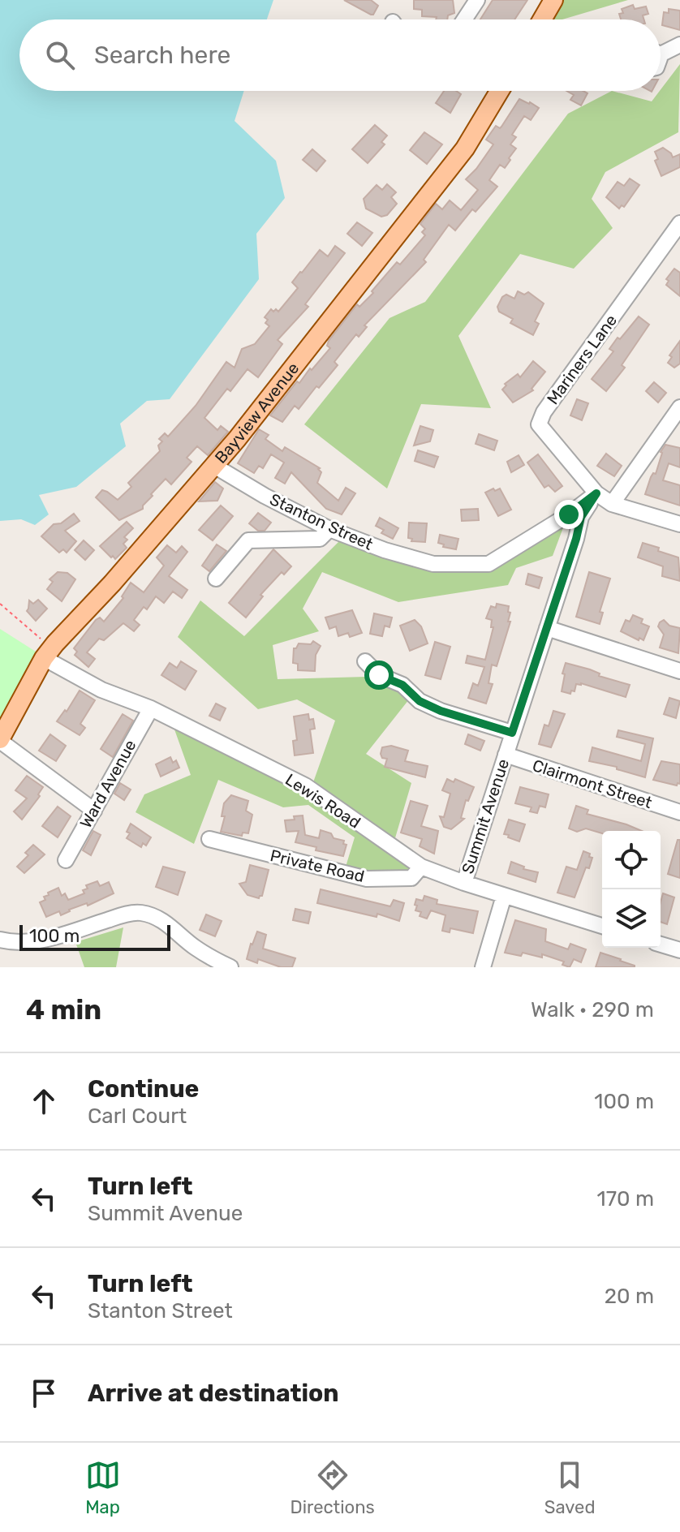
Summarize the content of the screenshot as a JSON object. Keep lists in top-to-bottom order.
{
  "streets": {
    "main road": ["Bayview Avenue"],
    "street": [
      "Mariners Lane",
      "Stanton Street",
      "Ward Avenue",
      "Clairmont Street",
      "Lewis Road",
      "Summit Avenue",
      "Private Road"
    ]
  },
  "crossings": [
    ["Mariners Lane", "Stanton Street"],
    ["Mariners Lane", "Summit Avenue"],
    ["Bayview Avenue", "Stanton Street"],
    ["Bayview Avenue", "Lewis Road"],
    ["Stanton Street", "Summit Avenue"],
    ["Ward Avenue", "Lewis Road"],
    ["Clairmont Street", "Summit Avenue"],
    ["Lewis Road", "Summit Avenue"],
    ["Lewis Road", "Private Road"]
  ],
  "scale_bar": "100 m",
  "page": {
    "search": "Search here",
    "scale": "100 m",
    "heading": ["4 min", "Walk · 290 m"],
    "list": [
      ["Continue", "Carl Court", "100 m"],
      ["Turn left", "Summit Avenue", "170 m"],
      ["Turn left", "Stanton Street", "20 m"],
      "Arrive at destination"
    ],
    "nav": ["Map", "Directions", "Saved"]
  }
}
